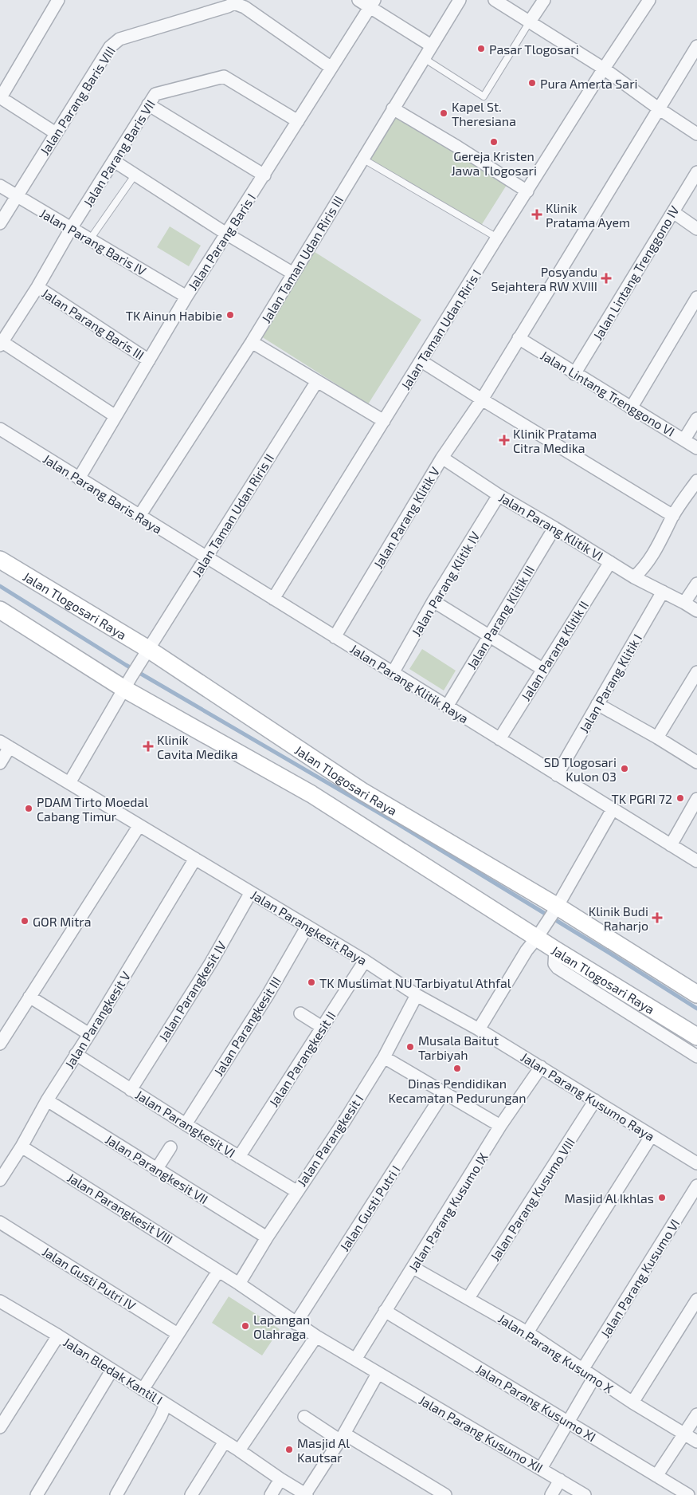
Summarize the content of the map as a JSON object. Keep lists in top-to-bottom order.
{
  "streets": {
    "street": [
      "Jalan Parang Baris VIII",
      "Jalan Parang Baris VII",
      "Jalan Parang Baris IV",
      "Jalan Parang Baris I",
      "Jalan Taman Udan Riris III",
      "Jalan Lintang Trenggono IV",
      "Jalan Parang Baris III",
      "Jalan Taman Udan Riris I",
      "Jalan Lintang Trenggono VI",
      "Jalan Parang Baris Raya",
      "Jalan Taman Udan Riris II",
      "Jalan Parang Klitik V",
      "Jalan Parang Klitik VI",
      "Jalan Parang Klitik IV",
      "Jalan Tlogosari Raya",
      "Jalan Parang Klitik III",
      "Jalan Parang Klitik II",
      "Jalan Parang Klitik Raya",
      "Jalan Parang Klitik I",
      "Jalan Parangkesit Raya",
      "Jalan Parangkesit IV",
      "Jalan Parangkesit V",
      "Jalan Parangkesit III",
      "Jalan Parangkesit II",
      "Jalan Parang Kusumo Raya",
      "Jalan Parangkesit VI",
      "Jalan Parangkesit I",
      "Jalan Parangkesit VII",
      "Jalan Parang Kusumo VIII",
      "Jalan Parangkesit VIII",
      "Jalan Gusti Putri I",
      "Jalan Parang Kusumo IX",
      "Jalan Gusti Putri IV",
      "Jalan Parang Kusumo VI",
      "Jalan Parang Kusumo X",
      "Jalan Bledak Kantil I",
      "Jalan Parang Kusumo XI",
      "Jalan Parang Kusumo XII"
    ]
  },
  "crossings": [
    ["Jalan Parang Baris VIII", "Jalan Parang Baris IV"],
    ["Jalan Parang Baris VIII", "Jalan Parang Baris I"],
    ["Jalan Parang Baris VII", "Jalan Parang Baris IV"],
    ["Jalan Parang Baris VII", "Jalan Parang Baris I"],
    ["Jalan Parang Baris VII", "Jalan Parang Baris III"],
    ["Jalan Parang Baris IV", "Jalan Parang Baris I"],
    ["Jalan Parang Baris I", "Jalan Parang Baris III"],
    ["Jalan Parang Baris I", "Jalan Parang Baris Raya"],
    ["Jalan Taman Udan Riris III", "Jalan Parang Baris Raya"],
    ["Jalan Lintang Trenggono IV", "Jalan Lintang Trenggono VI"],
    ["Jalan Taman Udan Riris I", "Jalan Parang Klitik Raya"],
    ["Jalan Lintang Trenggono VI", "Jalan Parang Klitik V"],
    ["Jalan Parang Baris Raya", "Jalan Taman Udan Riris II"],
    ["Jalan Parang Baris Raya", "Jalan Parang Klitik Raya"],
    ["Jalan Taman Udan Riris II", "Jalan Tlogosari Raya"],
    ["Jalan Taman Udan Riris II", "Jalan Parang Klitik Raya"],
    ["Jalan Taman Udan Riris II", "Jalan Parangkesit Raya"],
    ["Jalan Parang Klitik V", "Jalan Parang Klitik VI"],
    ["Jalan Parang Klitik V", "Jalan Parang Klitik Raya"],
    ["Jalan Parang Klitik VI", "Jalan Parang Klitik IV"],
    ["Jalan Parang Klitik VI", "Jalan Parang Klitik III"],
    ["Jalan Parang Klitik VI", "Jalan Parang Klitik II"],
    ["Jalan Parang Klitik VI", "Jalan Parang Klitik I"],
    ["Jalan Parang Klitik IV", "Jalan Parang Klitik Raya"],
    ["Jalan Parang Klitik III", "Jalan Parang Klitik Raya"],
    ["Jalan Parang Klitik II", "Jalan Parang Klitik Raya"],
    ["Jalan Parang Klitik Raya", "Jalan Parang Klitik I"],
    ["Jalan Parangkesit Raya", "Jalan Parangkesit IV"],
    ["Jalan Parangkesit Raya", "Jalan Parangkesit V"],
    ["Jalan Parangkesit Raya", "Jalan Parangkesit III"],
    ["Jalan Parangkesit Raya", "Jalan Parangkesit II"],
    ["Jalan Parangkesit Raya", "Jalan Parang Kusumo Raya"],
    ["Jalan Parangkesit Raya", "Jalan Parangkesit I"],
    ["Jalan Parangkesit IV", "Jalan Parangkesit VI"],
    ["Jalan Parangkesit V", "Jalan Parangkesit VI"],
    ["Jalan Parangkesit V", "Jalan Parangkesit VII"],
    ["Jalan Parangkesit V", "Jalan Parangkesit VIII"],
    ["Jalan Parangkesit III", "Jalan Parangkesit VI"],
    ["Jalan Parangkesit II", "Jalan Parangkesit VI"],
    ["Jalan Parang Kusumo Raya", "Jalan Parang Kusumo VIII"],
    ["Jalan Parang Kusumo Raya", "Jalan Parang Kusumo IX"],
    ["Jalan Parangkesit VI", "Jalan Parangkesit I"],
    ["Jalan Parangkesit I", "Jalan Parangkesit VII"],
    ["Jalan Parangkesit I", "Jalan Parangkesit VIII"],
    ["Jalan Parang Kusumo VIII", "Jalan Parang Kusumo X"],
    ["Jalan Parangkesit VIII", "Jalan Gusti Putri I"],
    ["Jalan Parangkesit VIII", "Jalan Parang Kusumo XII"],
    ["Jalan Gusti Putri I", "Jalan Parang Kusumo XII"],
    ["Jalan Parang Kusumo IX", "Jalan Parang Kusumo X"],
    ["Jalan Parang Kusumo IX", "Jalan Parang Kusumo XI"],
    ["Jalan Parang Kusumo IX", "Jalan Parang Kusumo XII"],
    ["Jalan Parang Kusumo VI", "Jalan Parang Kusumo X"]
  ],
  "places": {
    "other": [
      "Pasar Tlogosari",
      "Pura Amerta Sari",
      "Kapel St. Theresiana",
      "Gereja Kristen Jawa Tlogosari",
      "TK Ainun Habibie",
      "SD Tlogosari Kulon 03",
      "TK PGRI 72",
      "PDAM Tirto Moedal Cabang Timur",
      "GOR Mitra",
      "TK Muslimat NU Tarbiyatul Athfal",
      "Musala Baitut Tarbiyah",
      "Dinas Pendidikan Kecamatan Pedurungan",
      "Masjid Al Ikhlas",
      "Lapangan Olahraga",
      "Masjid Al Kautsar"
    ],
    "health": [
      "Klinik Pratama Ayem",
      "Posyandu Sejahtera RW XVIII",
      "Klinik Pratama Citra Medika",
      "Klinik Cavita Medika",
      "Klinik Budi Raharjo"
    ]
  }
}
